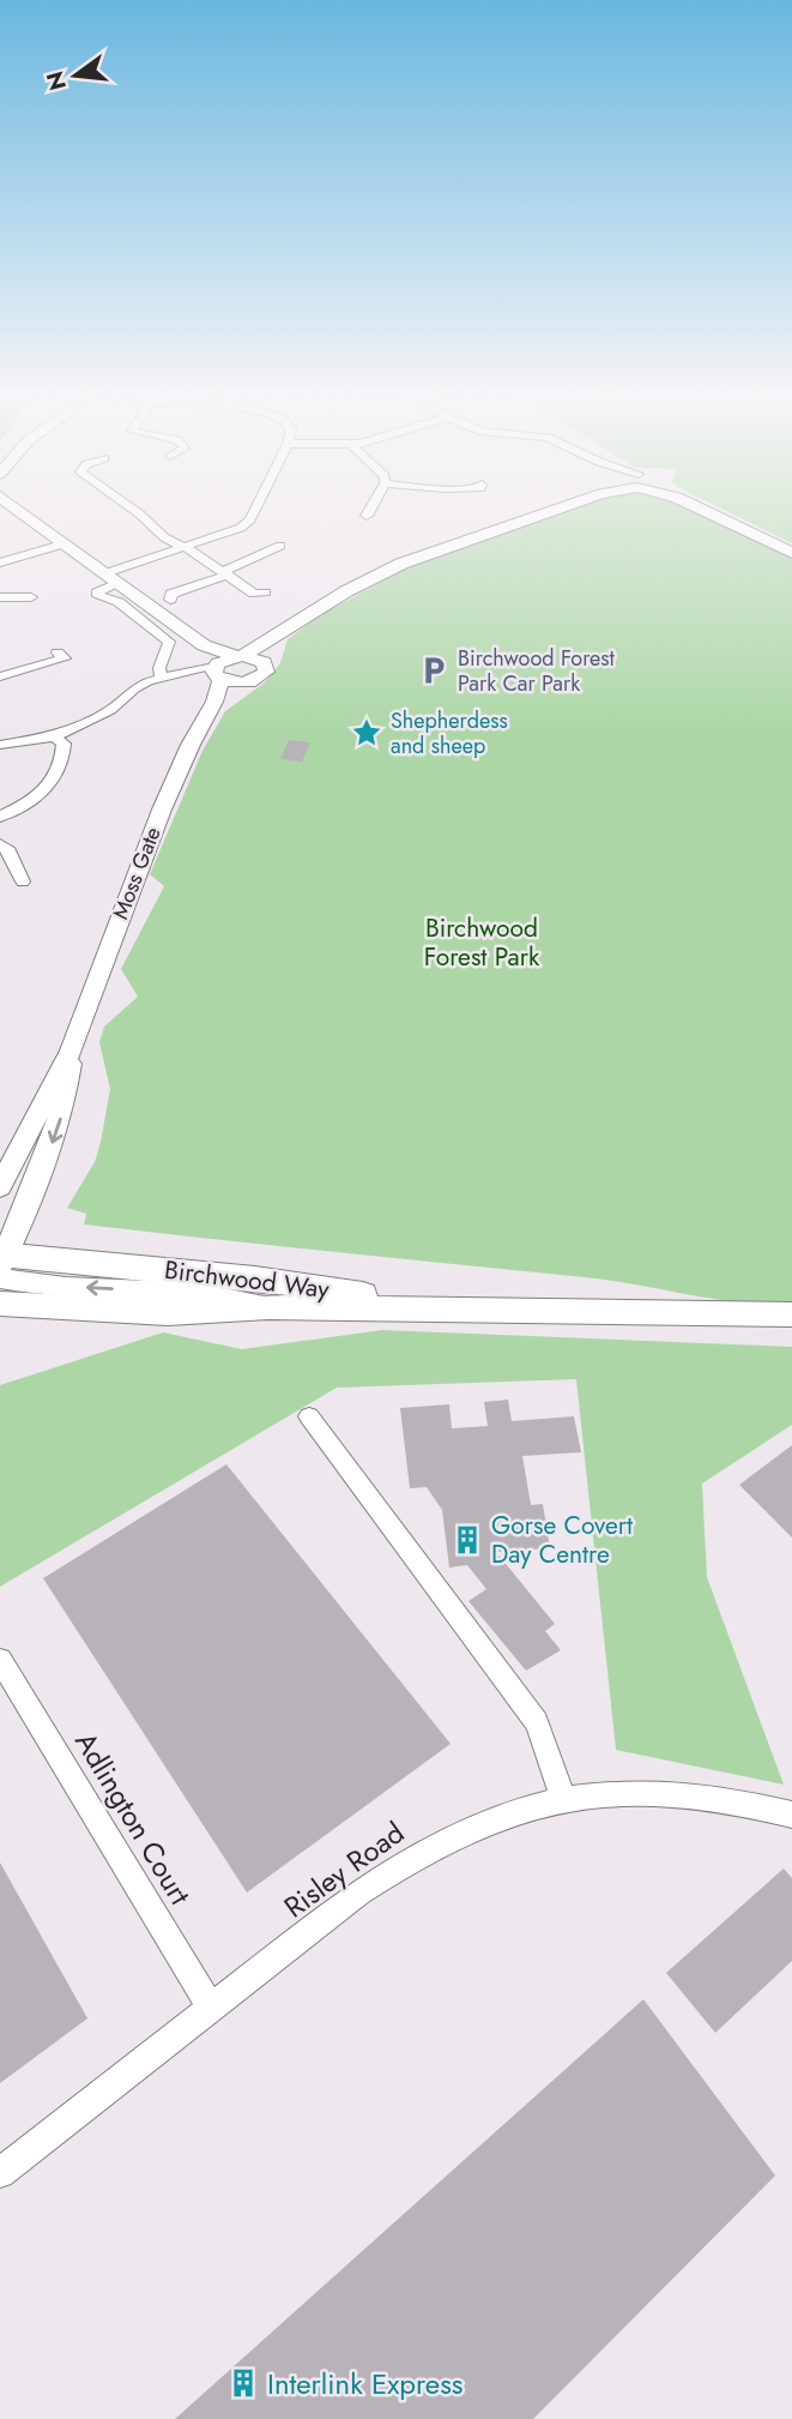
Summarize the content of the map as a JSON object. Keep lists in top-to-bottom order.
{
  "streets": {
    "main road": ["Birchwood Way"],
    "street": ["Moss Gate", "Adlington Court", "Risley Road"]
  },
  "crossings": [
    ["Moss Gate", "Birchwood Way"],
    ["Adlington Court", "Risley Road"]
  ],
  "parks": ["Birchwood Forest Park"],
  "places": {
    "parking": ["Birchwood Forest Park Car Park"],
    "place": ["Shepherdess and sheep"],
    "building": ["Gorse Covert Day Centre", "Interlink Express"]
  },
  "north": "left"
}
